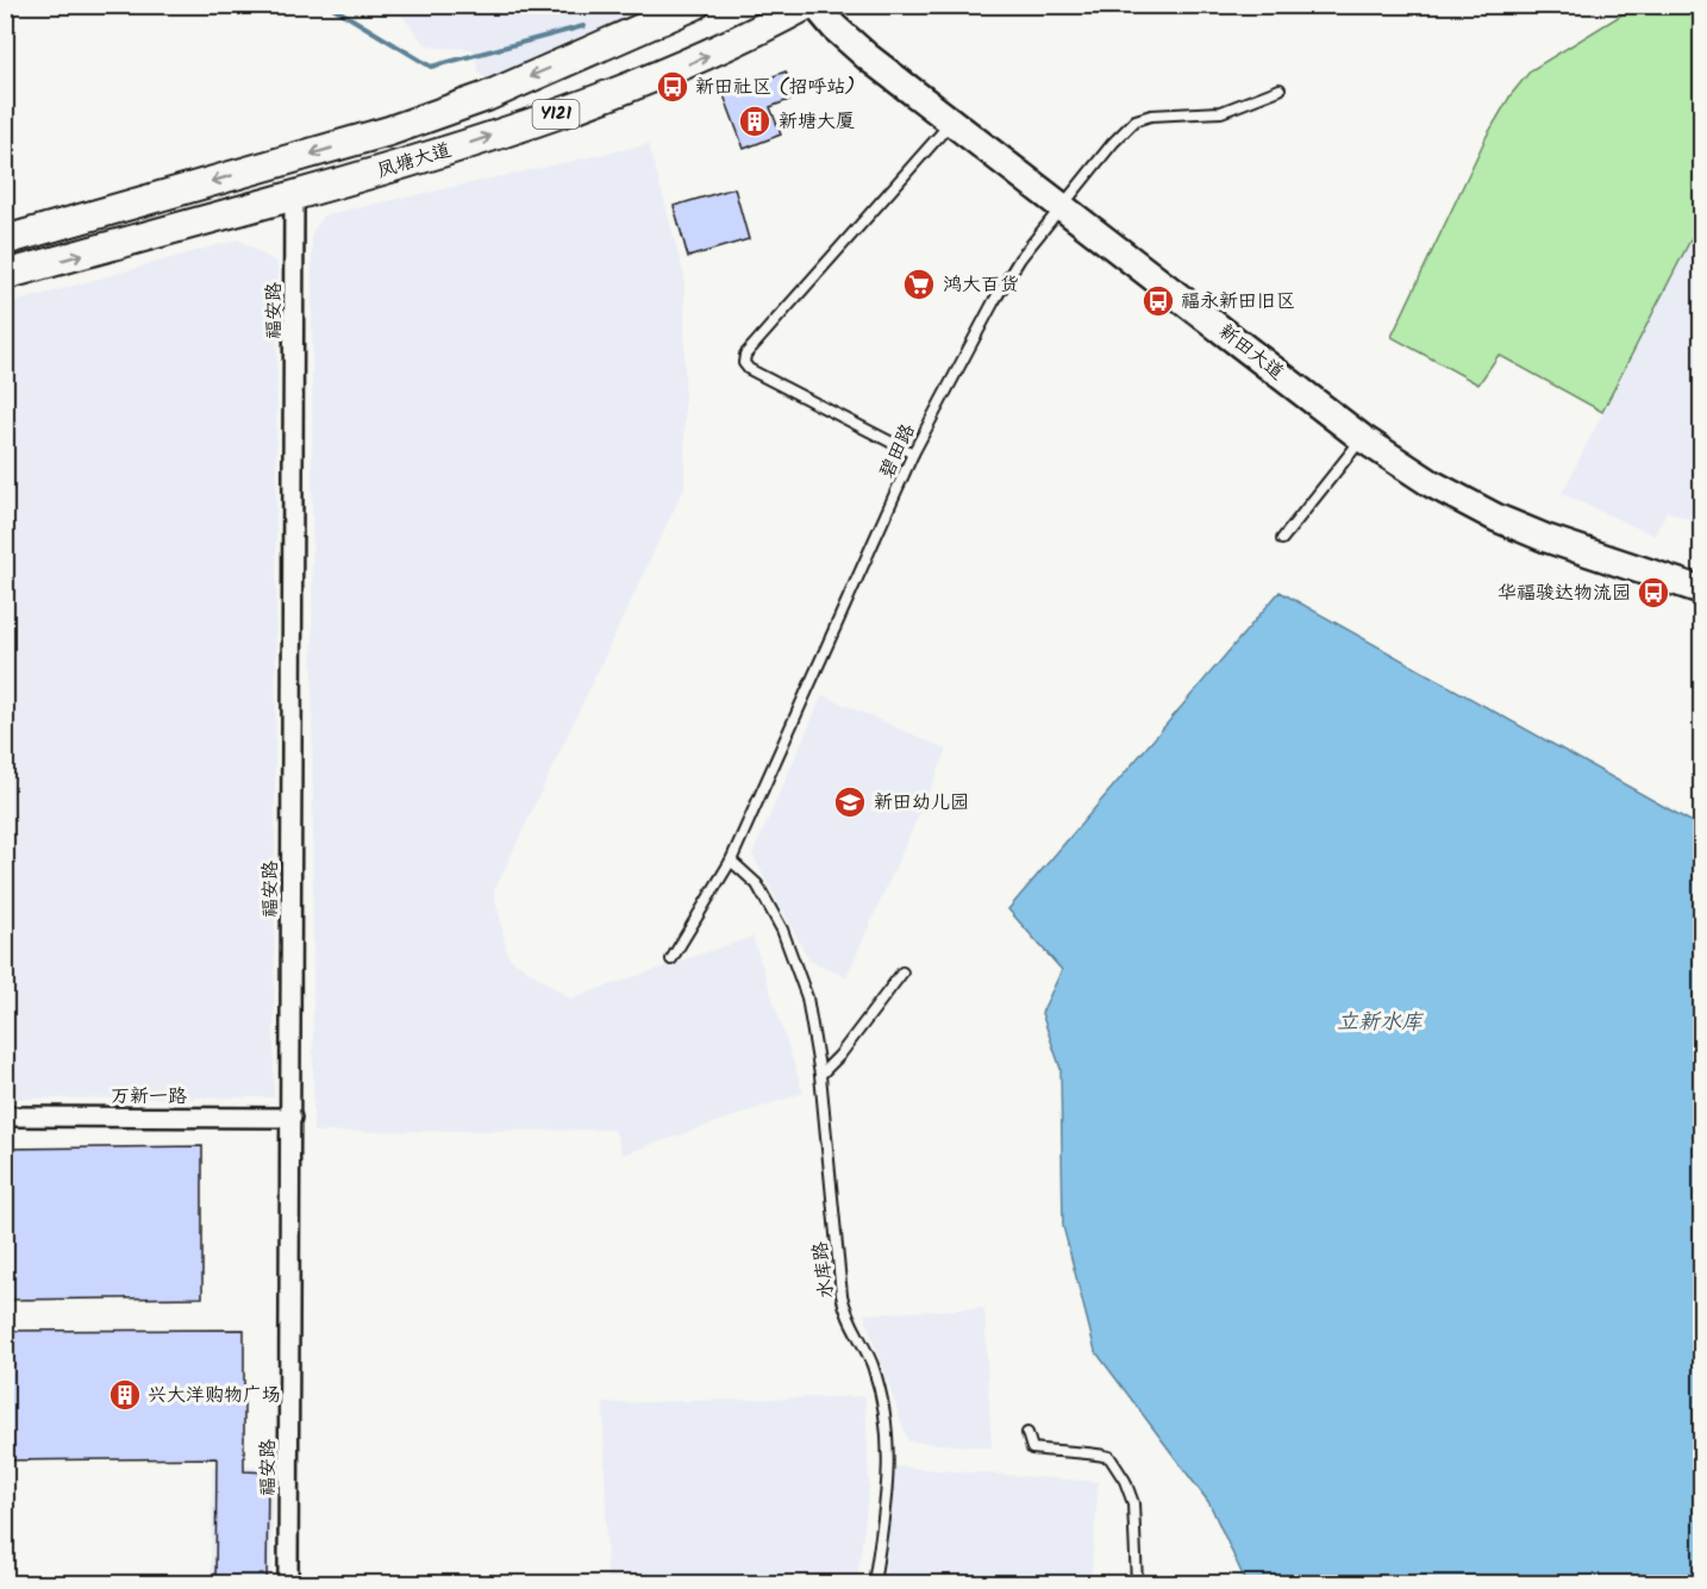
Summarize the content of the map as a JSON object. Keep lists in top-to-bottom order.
{
  "streets": {
    "main road": ["Y121", "凤塘大道"],
    "street": ["福安路", "新田大道", "万新一路"],
    "lane": ["碧田路", "水库路"]
  },
  "crossings": [
    ["凤塘大道", "福安路"],
    ["福安路", "万新一路"],
    ["新田大道", "碧田路"],
    ["碧田路", "水库路"]
  ],
  "water": ["立新水库"],
  "places": {
    "bus stop": ["新田社区 (招呼站)", "福永新田旧区", "华福骏达物流园"],
    "building": ["新塘大厦", "兴大洋购物广场"],
    "supermarket": ["鸿大百货"],
    "school or university": ["新田幼儿园"]
  }
}
